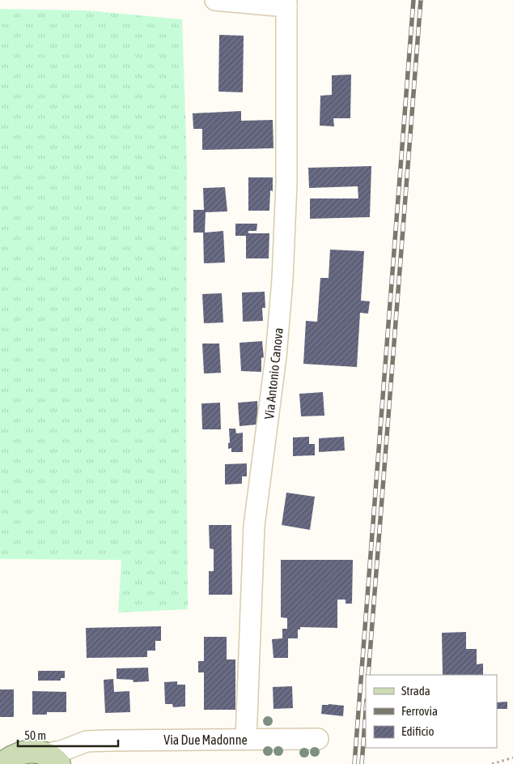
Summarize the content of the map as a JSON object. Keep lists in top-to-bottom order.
{
  "streets": {
    "street": ["Via Antonio Canova", "Via Due Madonne"]
  },
  "crossings": [
    ["Via Antonio Canova", "Via Due Madonne"]
  ],
  "legend": ["Strada", "Ferrovia", "Edificio"],
  "scale_bar": "50 m"
}
